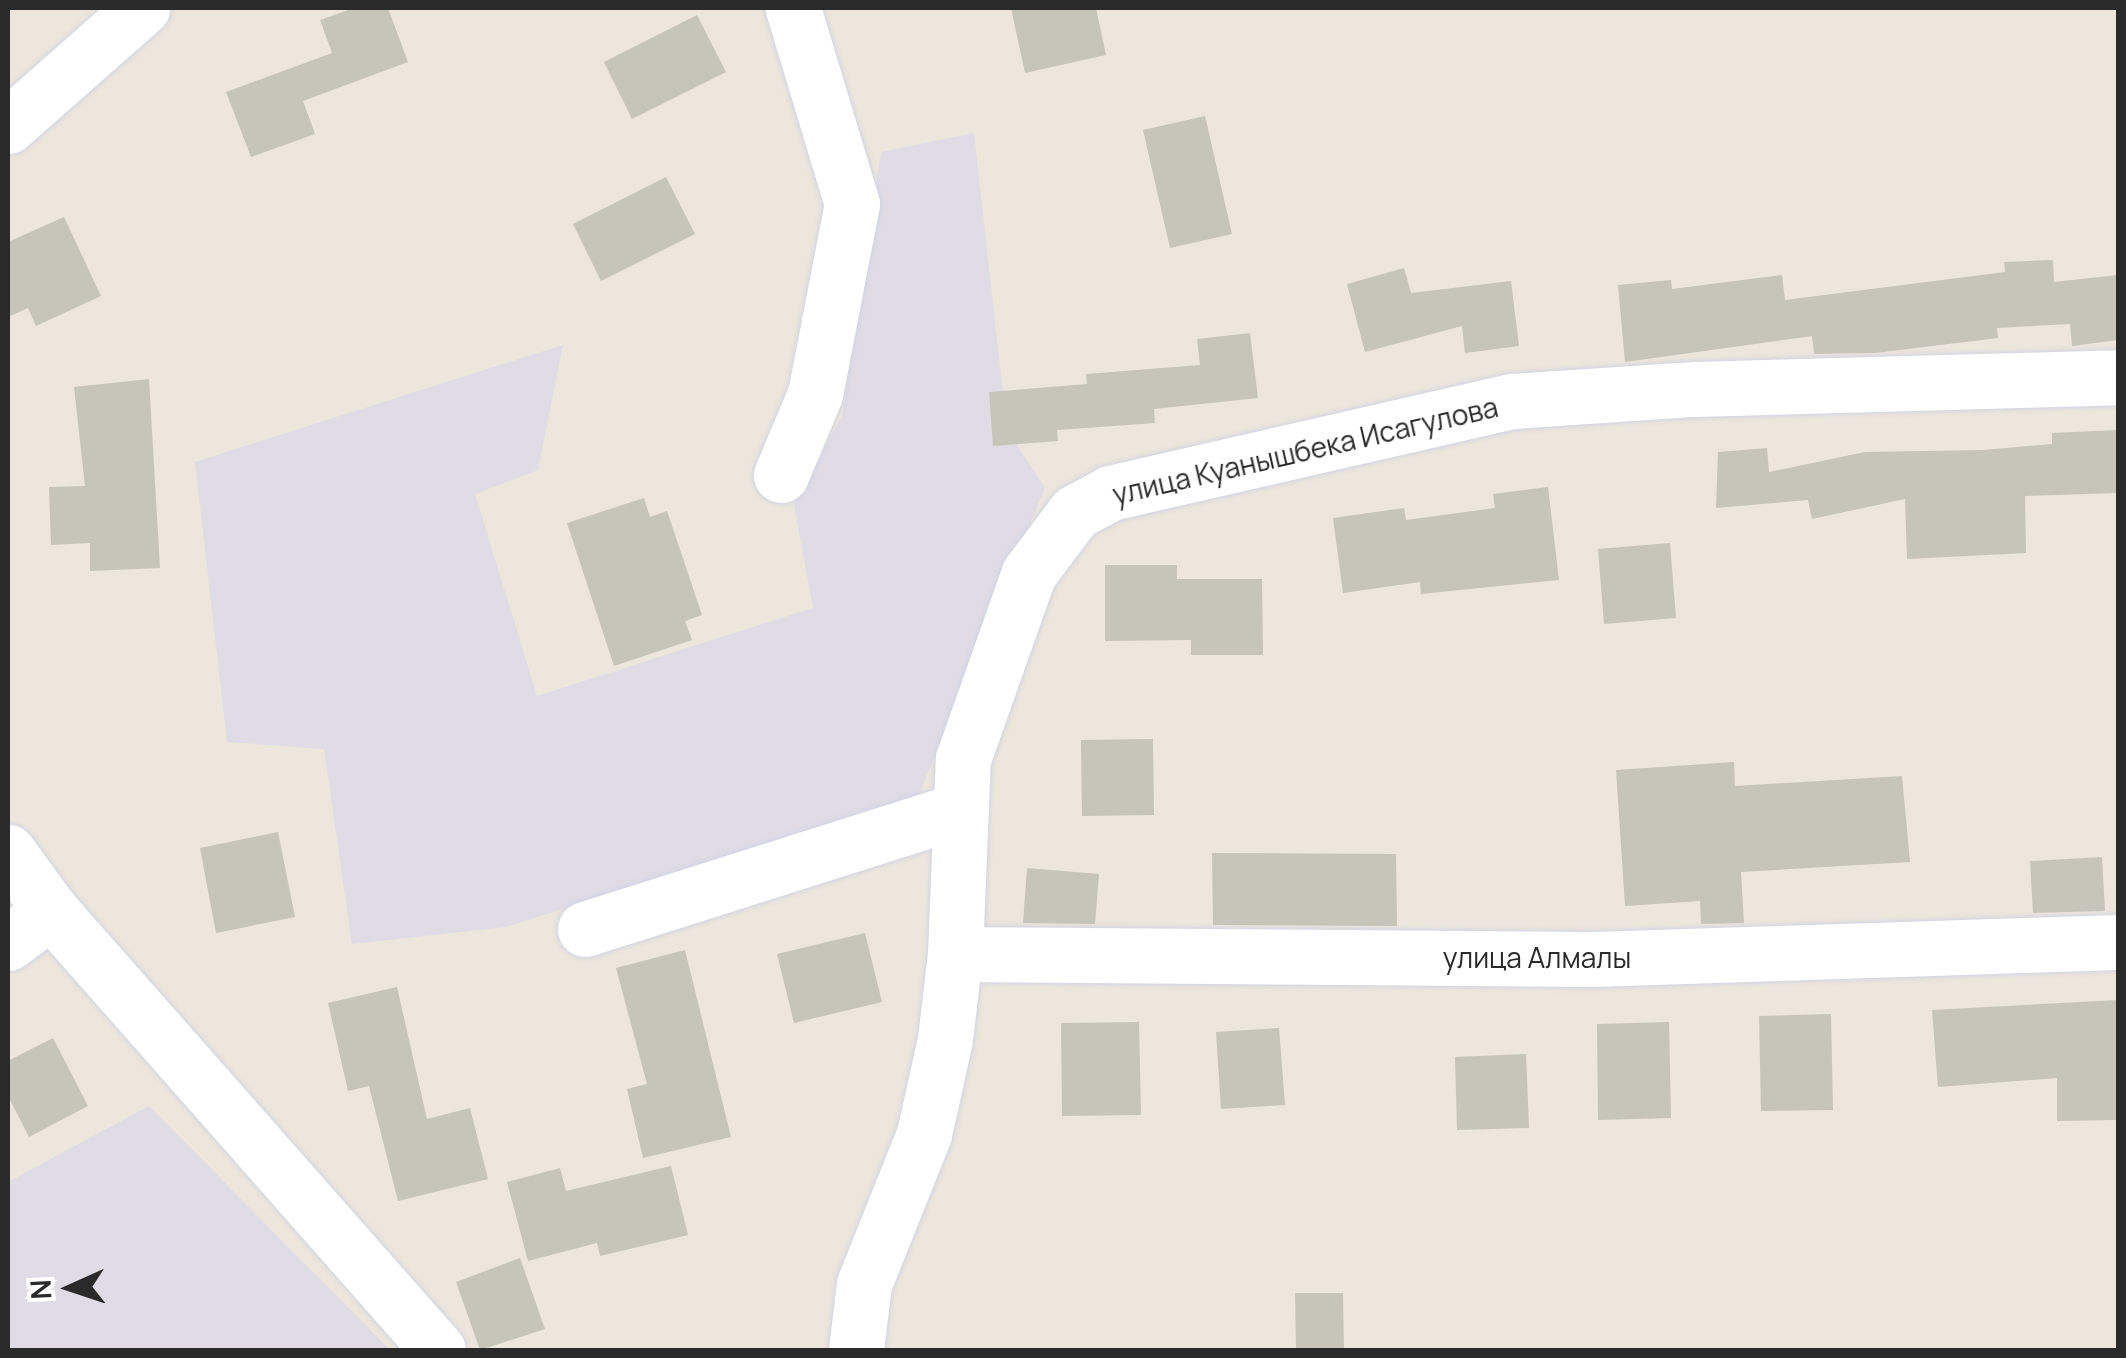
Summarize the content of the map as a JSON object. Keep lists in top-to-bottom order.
{
  "streets": {
    "street": ["улица Куанышбека Исагулова", "улица Алмалы"]
  },
  "crossings": [
    ["улица Куанышбека Исагулова", "улица Алмалы"]
  ],
  "north": "left"
}
